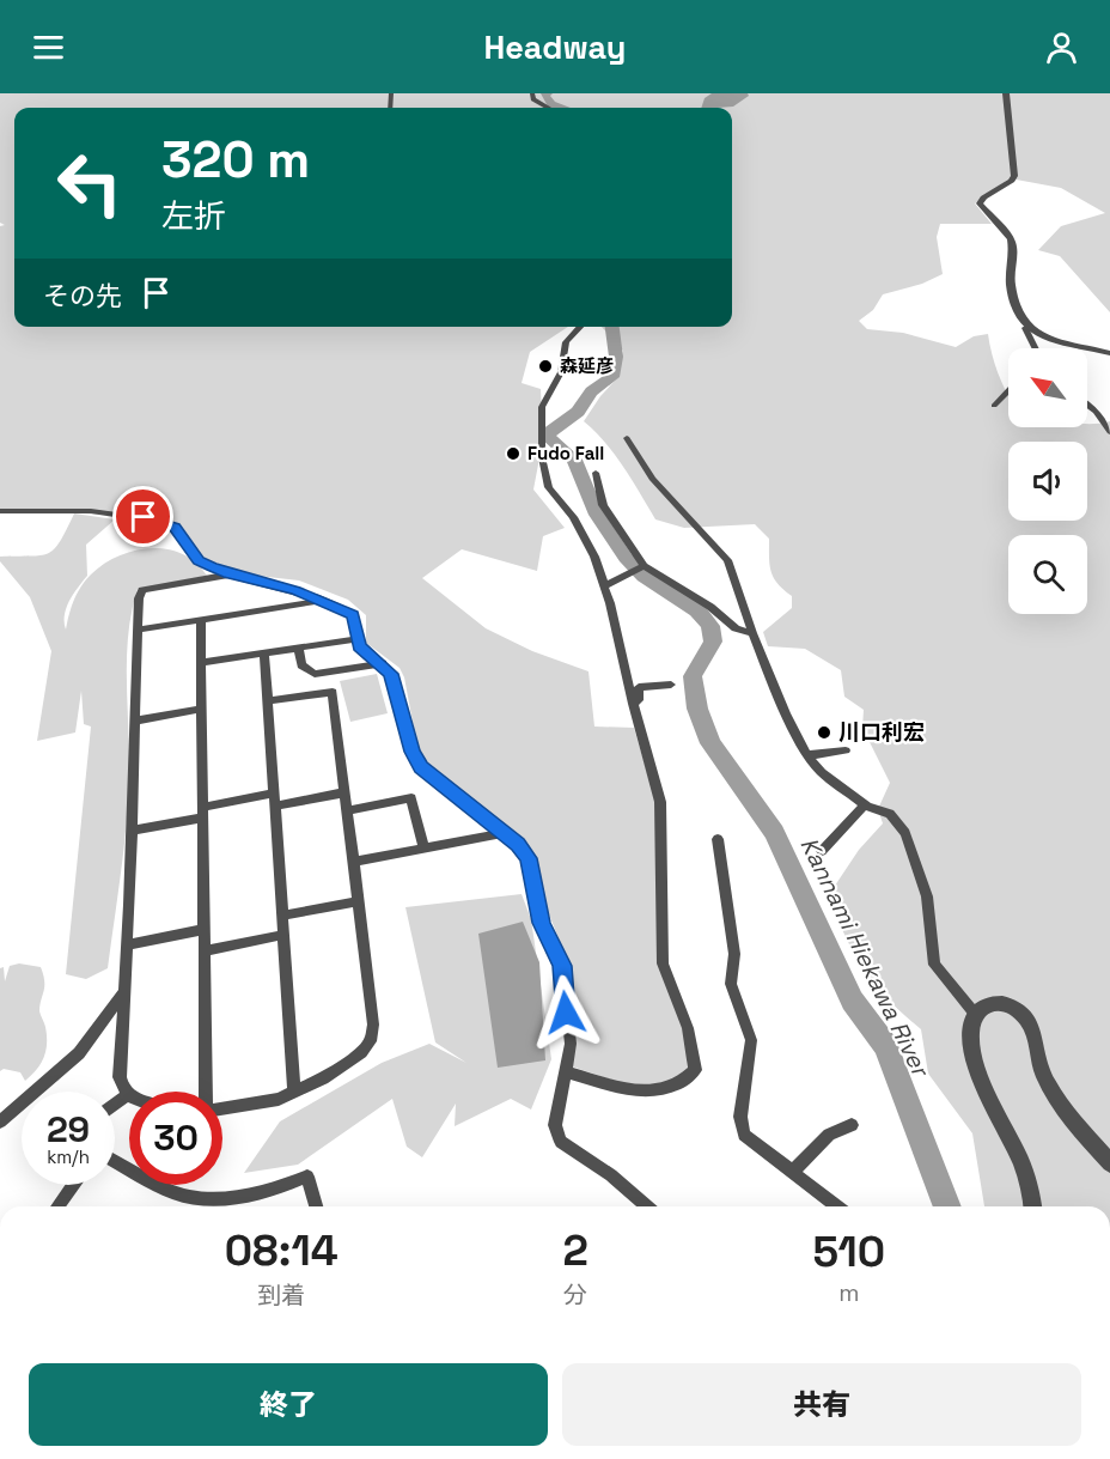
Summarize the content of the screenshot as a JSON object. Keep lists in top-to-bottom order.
{
  "water": ["Kannami Hiekawa River"],
  "places": ["森延彦", "Fudo Fall", "川口利宏"],
  "north": "top left",
  "page": {
    "header": "Headway",
    "turn": ["320 m", "左折"],
    "then": "その先",
    "speed": "29 km/h",
    "limit": "30",
    "eta": [
      "08:14",
      "到着",
      "2",
      "分",
      "510",
      "m"
    ],
    "buttons": ["終了", "共有"]
  }
}
